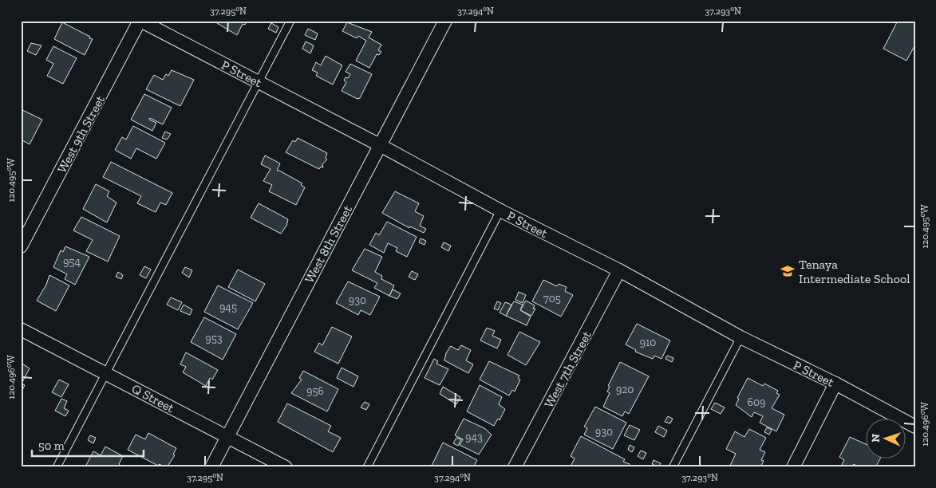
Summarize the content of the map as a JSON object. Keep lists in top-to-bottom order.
{
  "streets": {
    "street": [
      "P Street",
      "West 9th Street",
      "West 8th Street",
      "West 7th Street",
      "Q Street"
    ]
  },
  "crossings": [
    ["P Street", "West 9th Street"],
    ["P Street", "West 8th Street"],
    ["P Street", "West 7th Street"],
    ["West 8th Street", "Q Street"]
  ],
  "places": {
    "school or university": ["Tenaya Intermediate School"]
  },
  "house_numbers": [
    "954",
    "705",
    "930",
    "945",
    "953",
    "910",
    "920",
    "956",
    "609",
    "930",
    "943"
  ],
  "scale_bar": "50 m",
  "north": "left",
  "coordinates": [
    "37.295°N",
    "37.294°N",
    "37.293°N",
    "120.495°W",
    "120.496°W"
  ]
}
